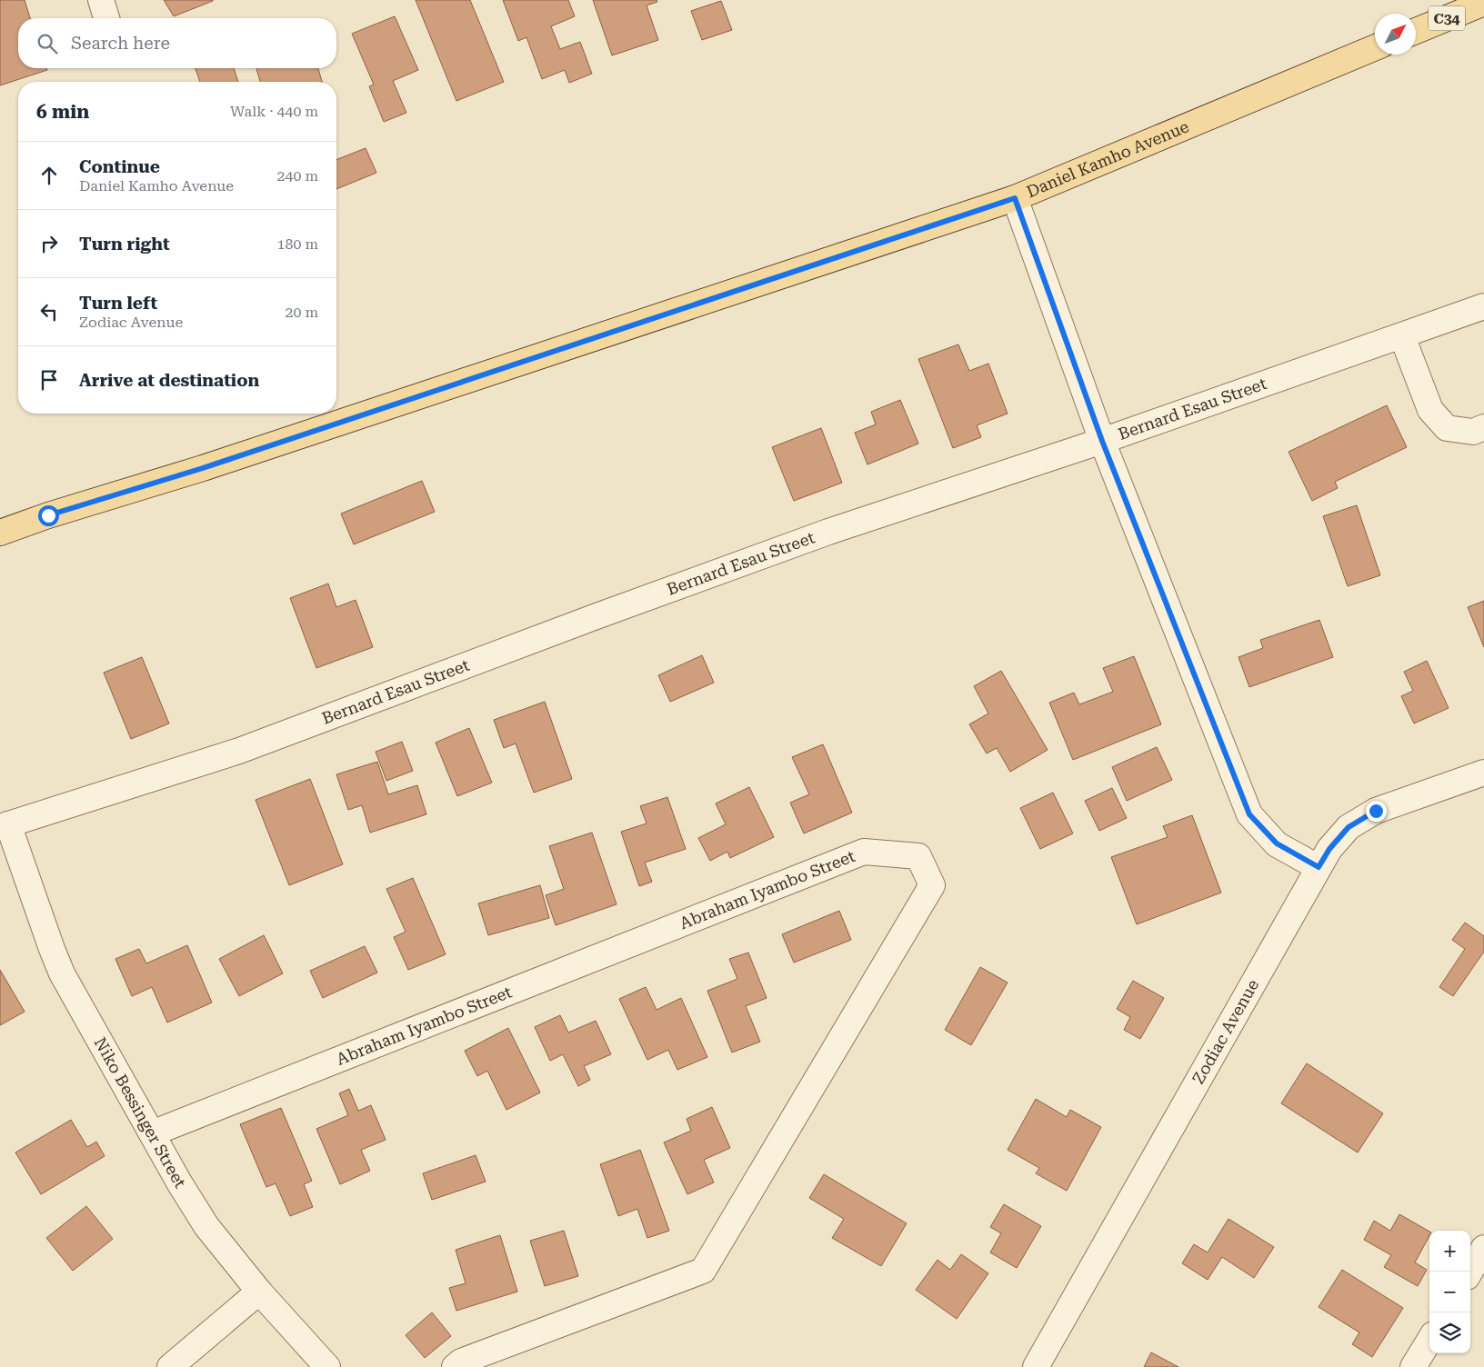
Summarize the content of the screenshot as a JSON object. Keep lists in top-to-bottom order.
{
  "streets": {
    "main road": ["C34", "Daniel Kamho Avenue"],
    "street": [
      "Bernard Esau Street",
      "Abraham Iyambo Street",
      "Zodiac Avenue",
      "Niko Bessinger Street"
    ]
  },
  "crossings": [
    ["Bernard Esau Street", "Niko Bessinger Street"],
    ["Abraham Iyambo Street", "Niko Bessinger Street"]
  ],
  "north": "top right",
  "page": {
    "search": "Search here",
    "heading": ["6 min", "Walk · 440 m"],
    "list": [
      ["Continue", "Daniel Kamho Avenue", "240 m"],
      ["Turn right", "180 m"],
      ["Turn left", "Zodiac Avenue", "20 m"],
      "Arrive at destination"
    ],
    "map_buttons": ["+", "−"]
  }
}
